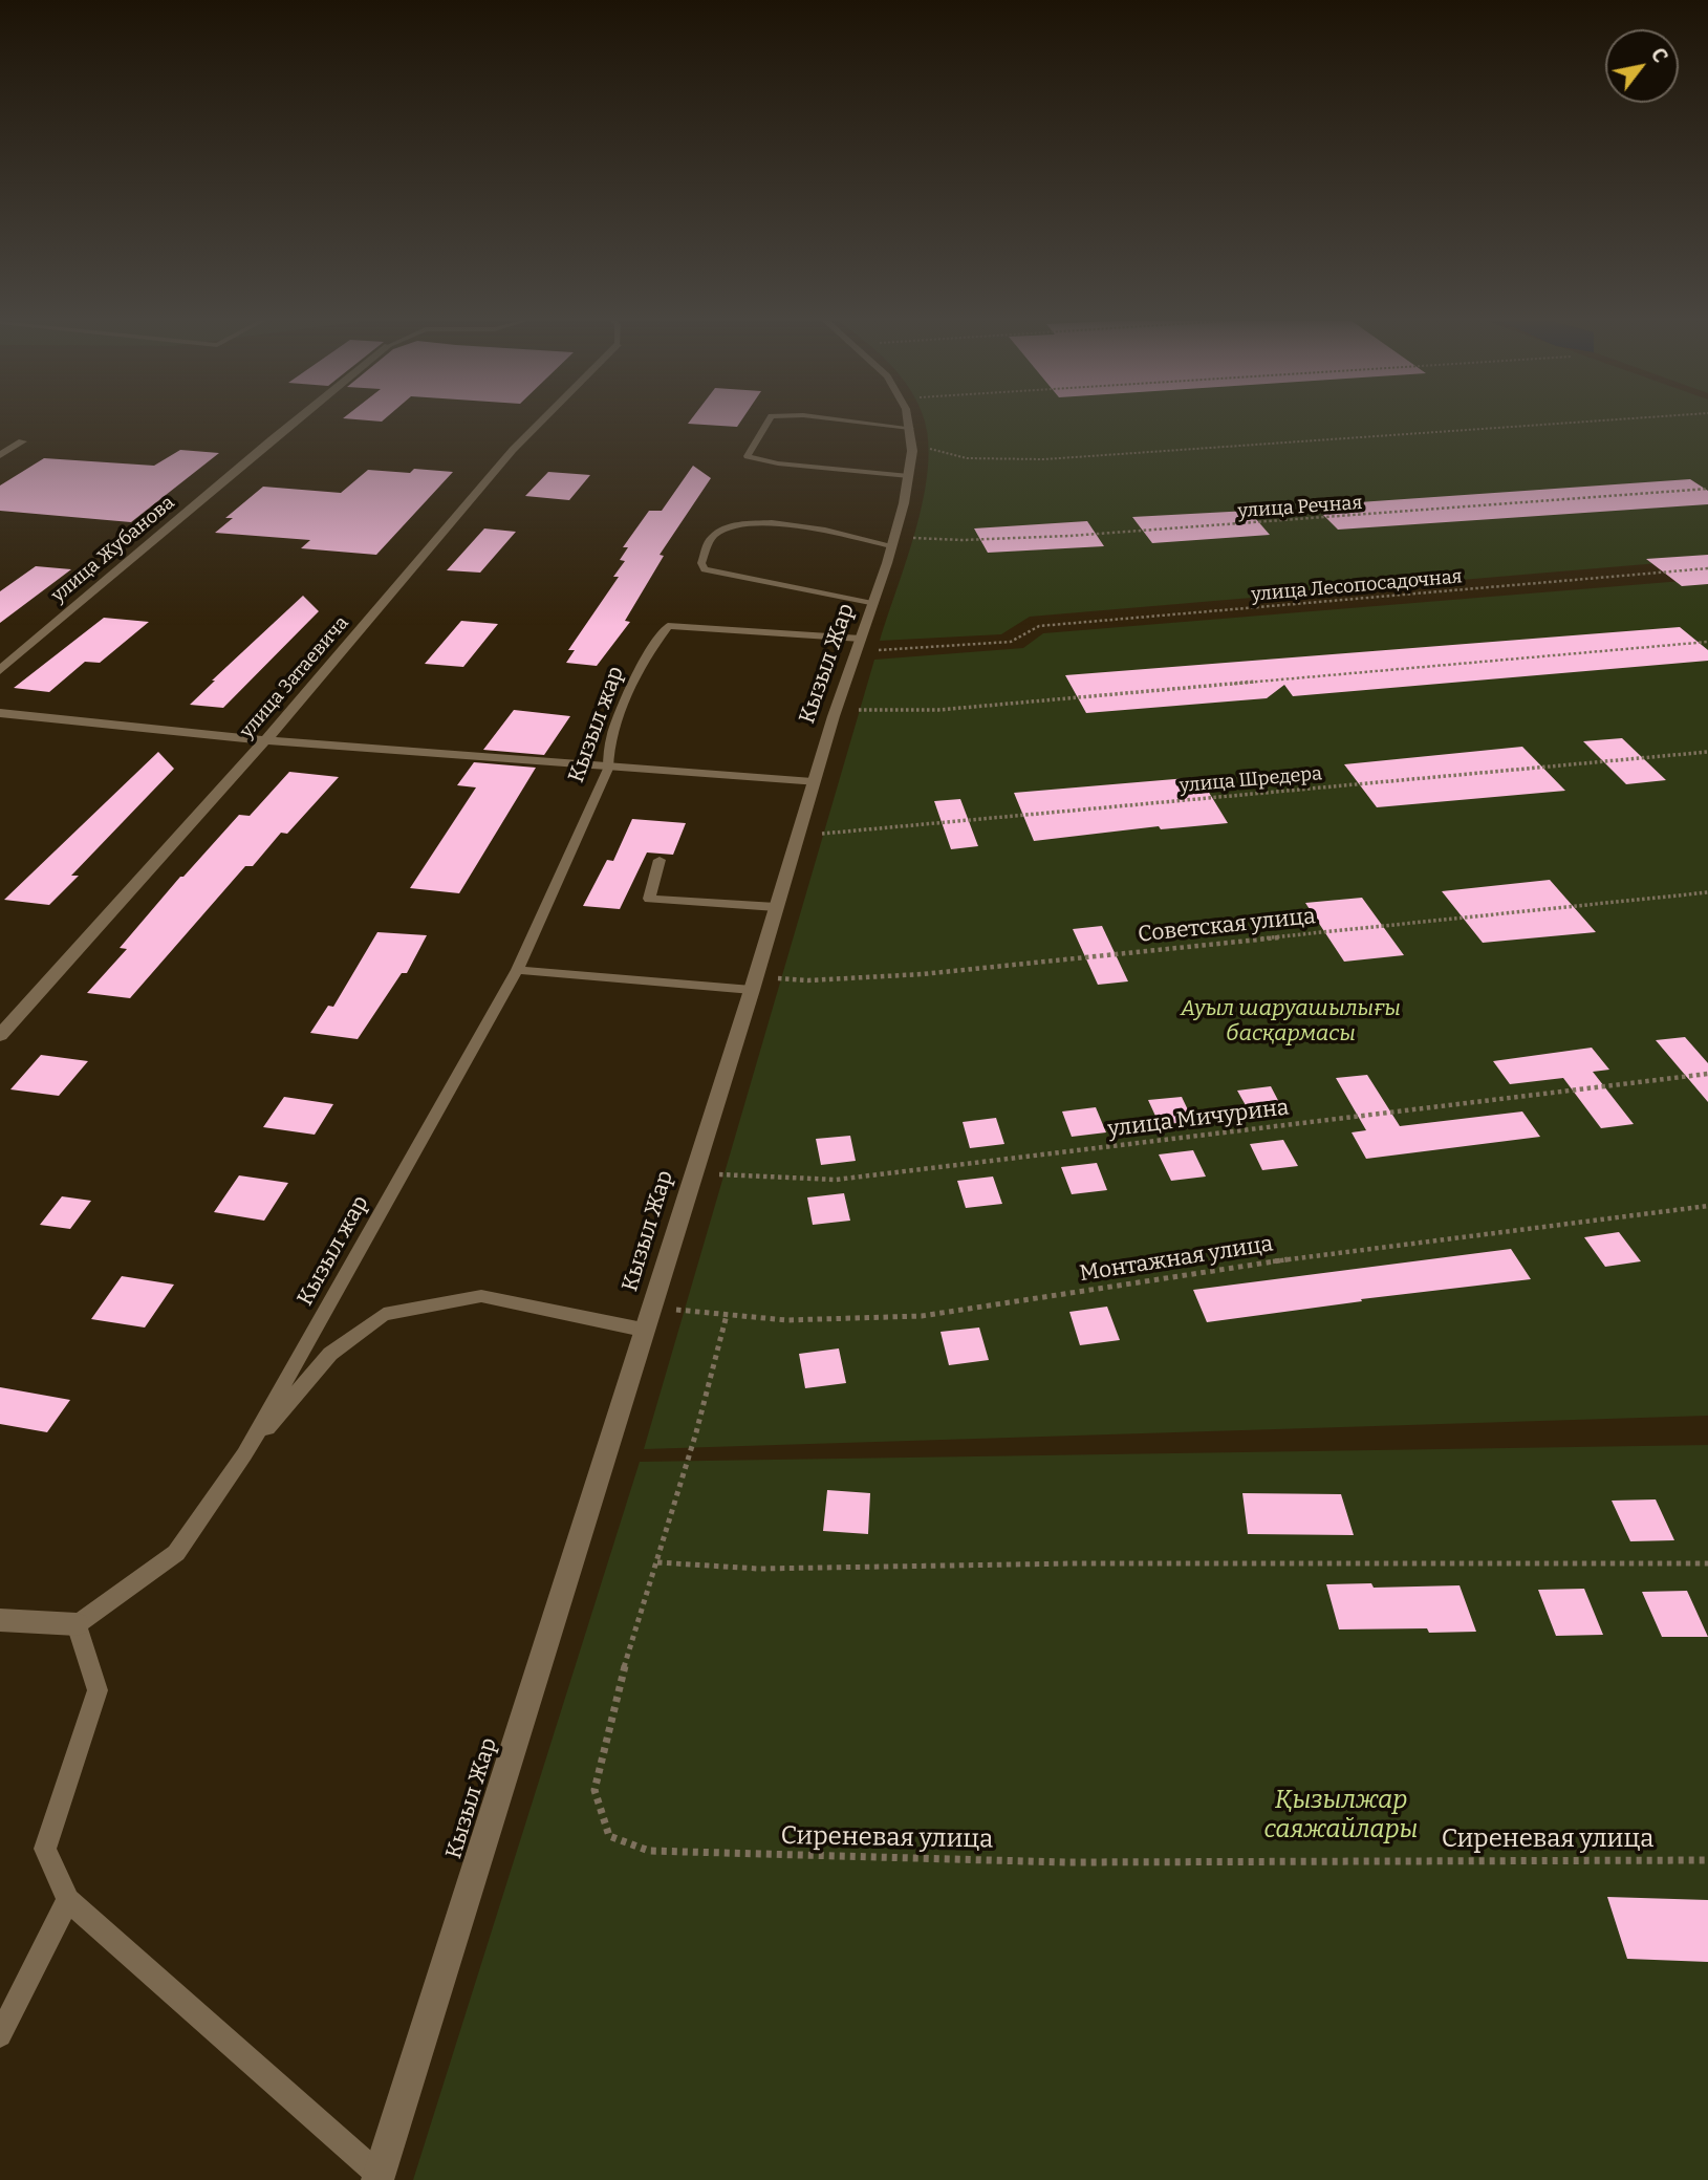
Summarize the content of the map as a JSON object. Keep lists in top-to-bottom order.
{
  "streets": {
    "street": ["улица Жубанова", "Кызыл Жар", "улица Затаевича"],
    "lane": ["Кызыл жар"],
    "path": [
      "улица Речная",
      "улица Лесопосадочная",
      "улица Шредера",
      "Советская улица",
      "улица Мичурина",
      "Монтажная улица",
      "Сиреневая улица"
    ]
  },
  "crossings": [
    ["улица Речная", "Кызыл Жар"],
    ["улица Лесопосадочная", "Кызыл Жар"],
    ["улица Лесопосадочная", "Кызыл жар"],
    ["Кызыл Жар", "Кызыл жар"],
    ["Кызыл Жар", "улица Шредера"],
    ["Кызыл Жар", "Советская улица"],
    ["Кызыл Жар", "улица Мичурина"],
    ["Кызыл Жар", "Монтажная улица"],
    ["Монтажная улица", "Сиреневая улица"]
  ],
  "parks": ["Ауыл шаруашылығы басқармасы", "Қызылжар саяжайлары"],
  "north": "top right"
}
